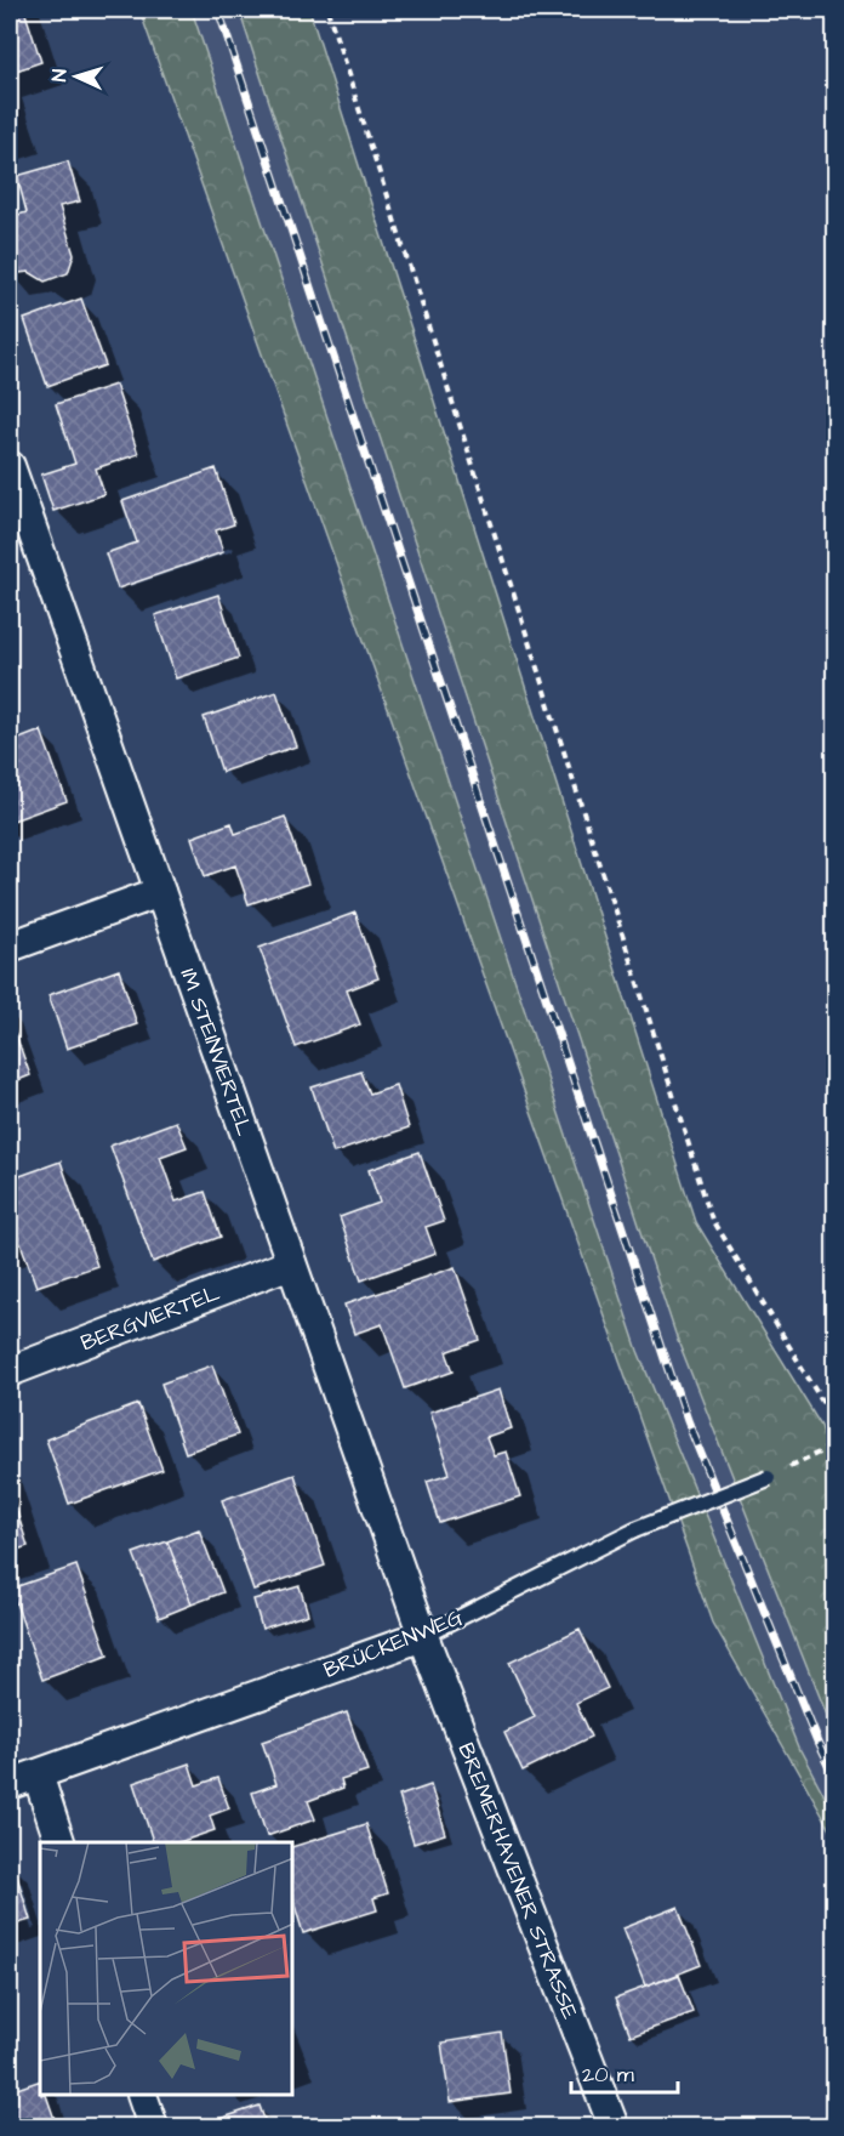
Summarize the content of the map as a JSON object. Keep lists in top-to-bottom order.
{
  "streets": {
    "street": [
      "IM STEINVIERTEL",
      "BERGVIERTEL",
      "BRÜCKENWEG",
      "BREMERHAVENER STRASSE"
    ]
  },
  "crossings": [
    ["IM STEINVIERTEL", "BERGVIERTEL"],
    ["IM STEINVIERTEL", "BRÜCKENWEG"],
    ["IM STEINVIERTEL", "BREMERHAVENER STRASSE"],
    ["BRÜCKENWEG", "BREMERHAVENER STRASSE"]
  ],
  "scale_bar": "20 m",
  "north": "left"
}
